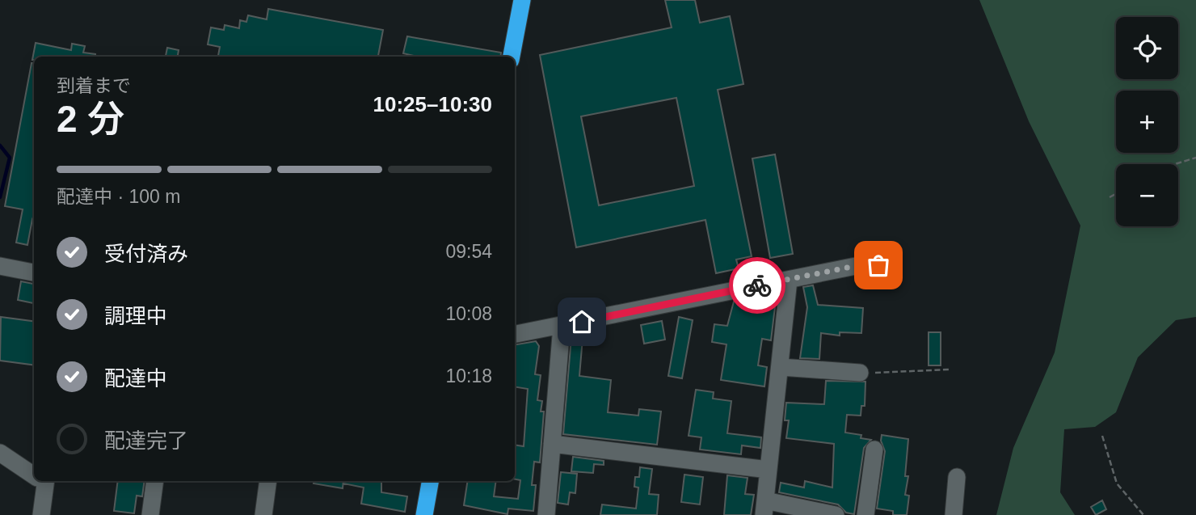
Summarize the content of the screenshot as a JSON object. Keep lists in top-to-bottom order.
{
  "page": {
    "map_buttons": ["+", "−"],
    "heading": ["2 分", "到着まで", "10:25–10:30"],
    "bar": "配達中 · 100 m",
    "list": [
      ["受付済み", "09:54"],
      ["調理中", "10:08"],
      ["配達中", "10:18"],
      "配達完了"
    ]
  }
}
